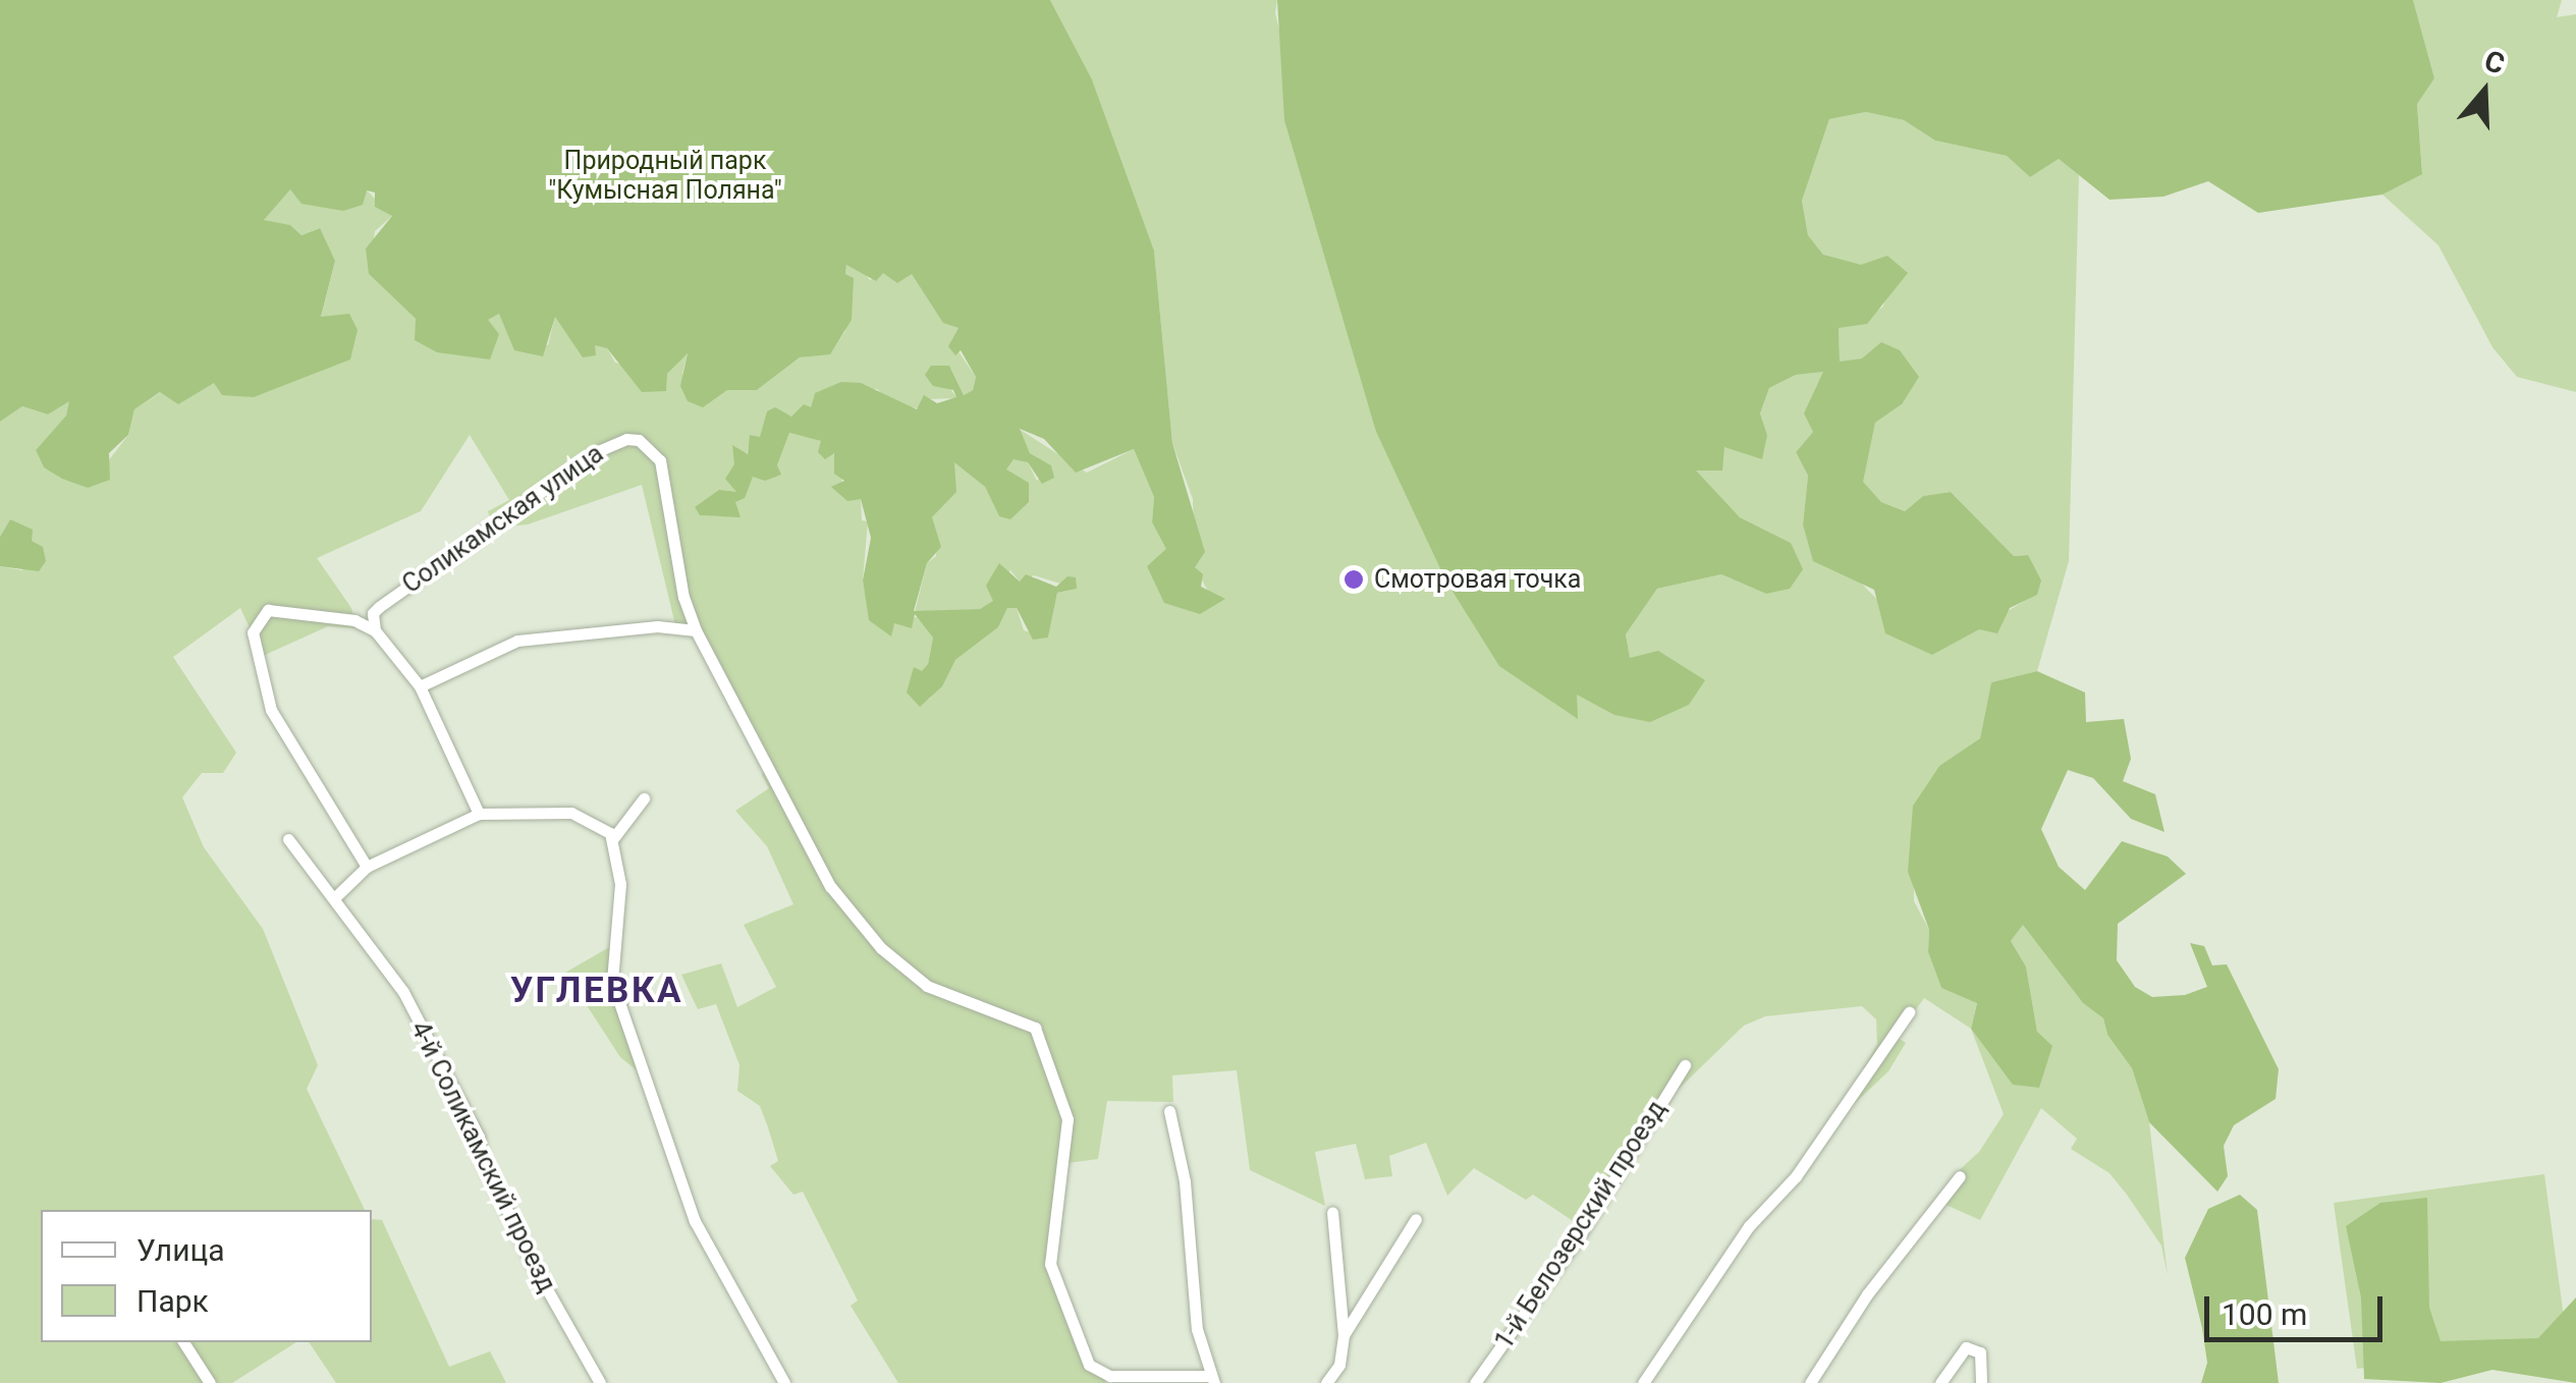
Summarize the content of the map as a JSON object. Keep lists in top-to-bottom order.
{
  "streets": {
    "street": ["Соликамская улица", "4-й Соликамский проезд", "1-й Белозерский проезд"]
  },
  "districts": ["УГЛЕВКА"],
  "parks": ["Природный парк \"Кумысная Поляна\""],
  "places": ["Смотровая точка"],
  "legend": ["Улица", "Парк"],
  "scale_bar": "100 m",
  "north": "top"
}
